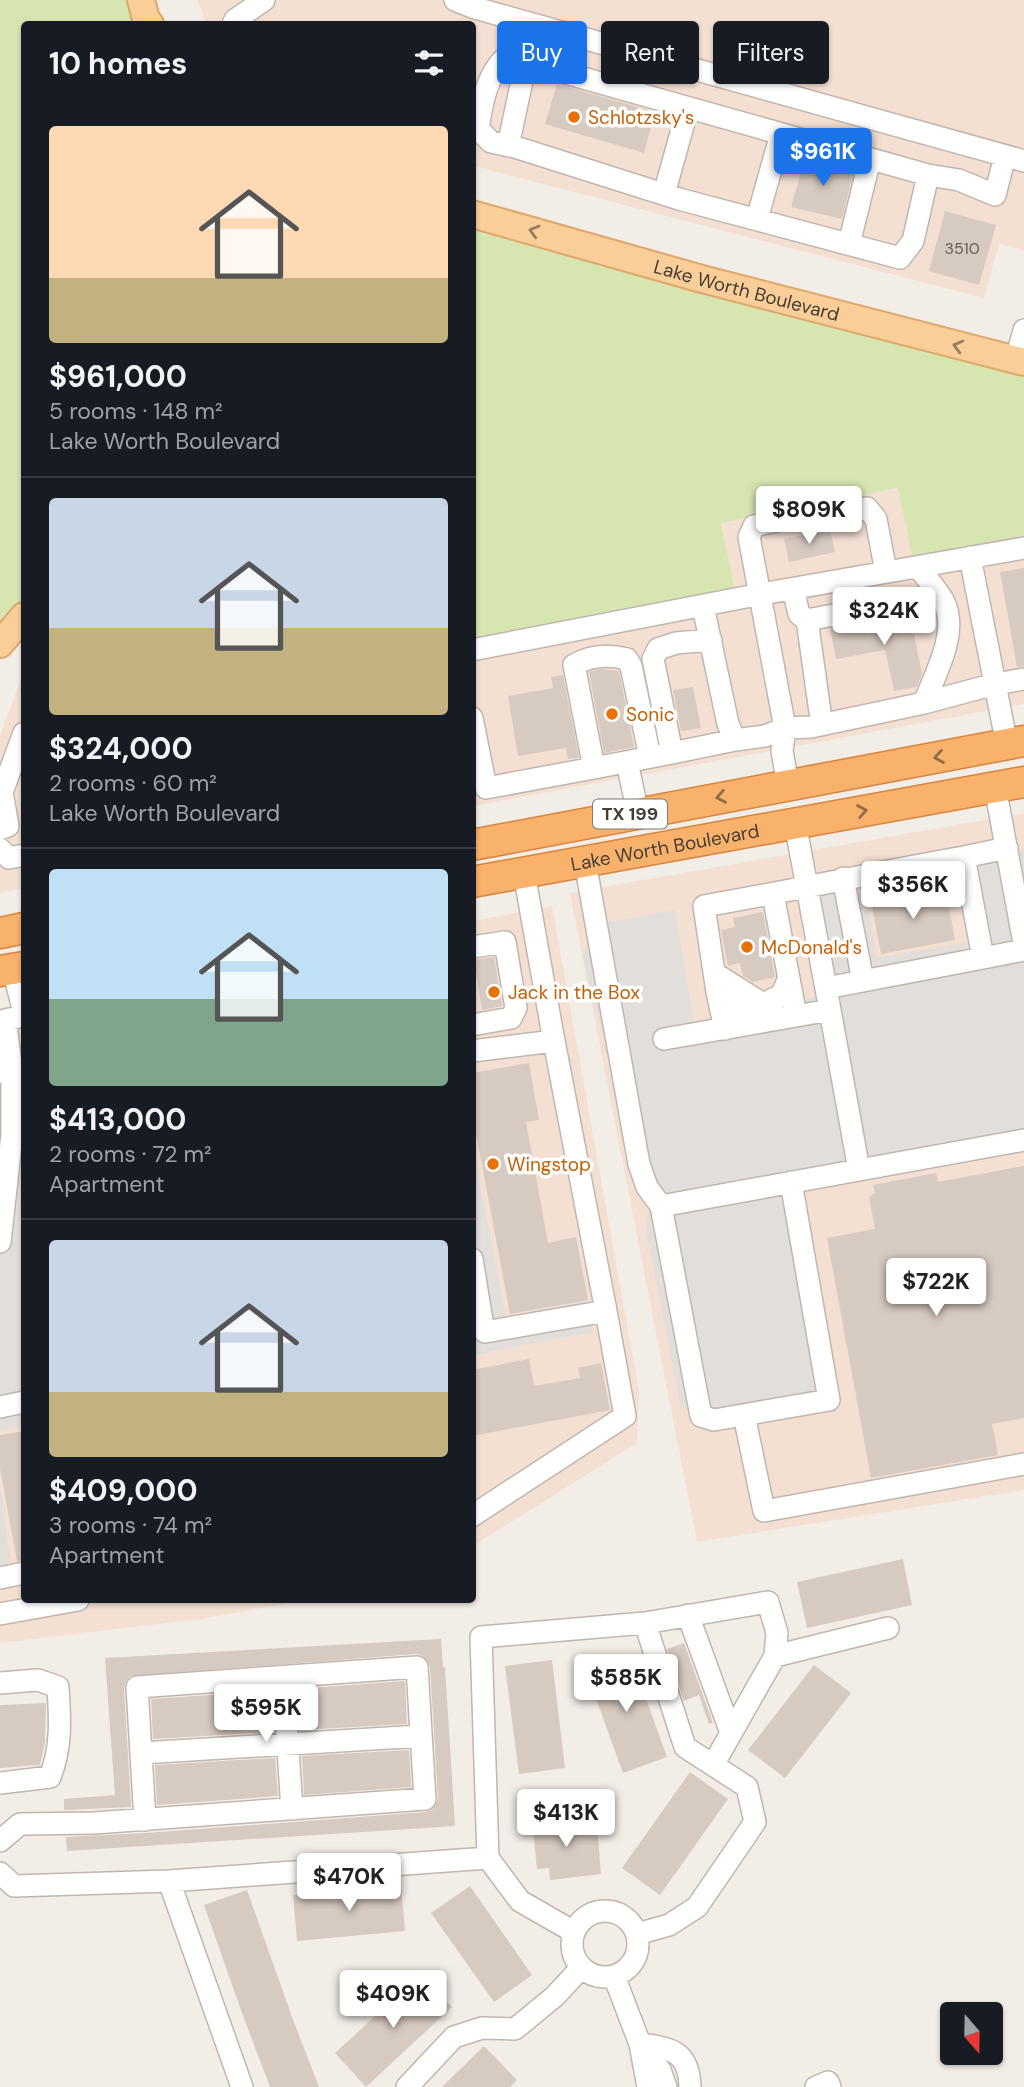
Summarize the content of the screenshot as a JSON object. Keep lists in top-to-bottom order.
{
  "streets": {
    "highway": ["Lake Worth Boulevard", "TX 199"]
  },
  "places": [
    "Schlotzsky's",
    "Sonic",
    "McDonald's",
    "Jack in the Box",
    "Wingstop"
  ],
  "house_numbers": ["3510"],
  "north": "bottom",
  "page": {
    "chip": ["Buy", "Rent", "Filters"],
    "heading": "10 homes",
    "list": [
      {
        "name": "$961,000",
        "note": "5 rooms · 148 m² · Lake Worth Boulevard"
      },
      {
        "name": "$324,000",
        "note": "2 rooms · 60 m² · Lake Worth Boulevard"
      },
      {
        "name": "$413,000",
        "note": "2 rooms · 72 m² · Apartment"
      },
      {
        "name": "$409,000",
        "note": "3 rooms · 74 m² · Apartment"
      }
    ],
    "price": [
      "$961K",
      "$809K",
      "$324K",
      "$356K",
      "$722K",
      "$585K",
      "$595K",
      "$413K",
      "$470K",
      "$409K"
    ]
  }
}
